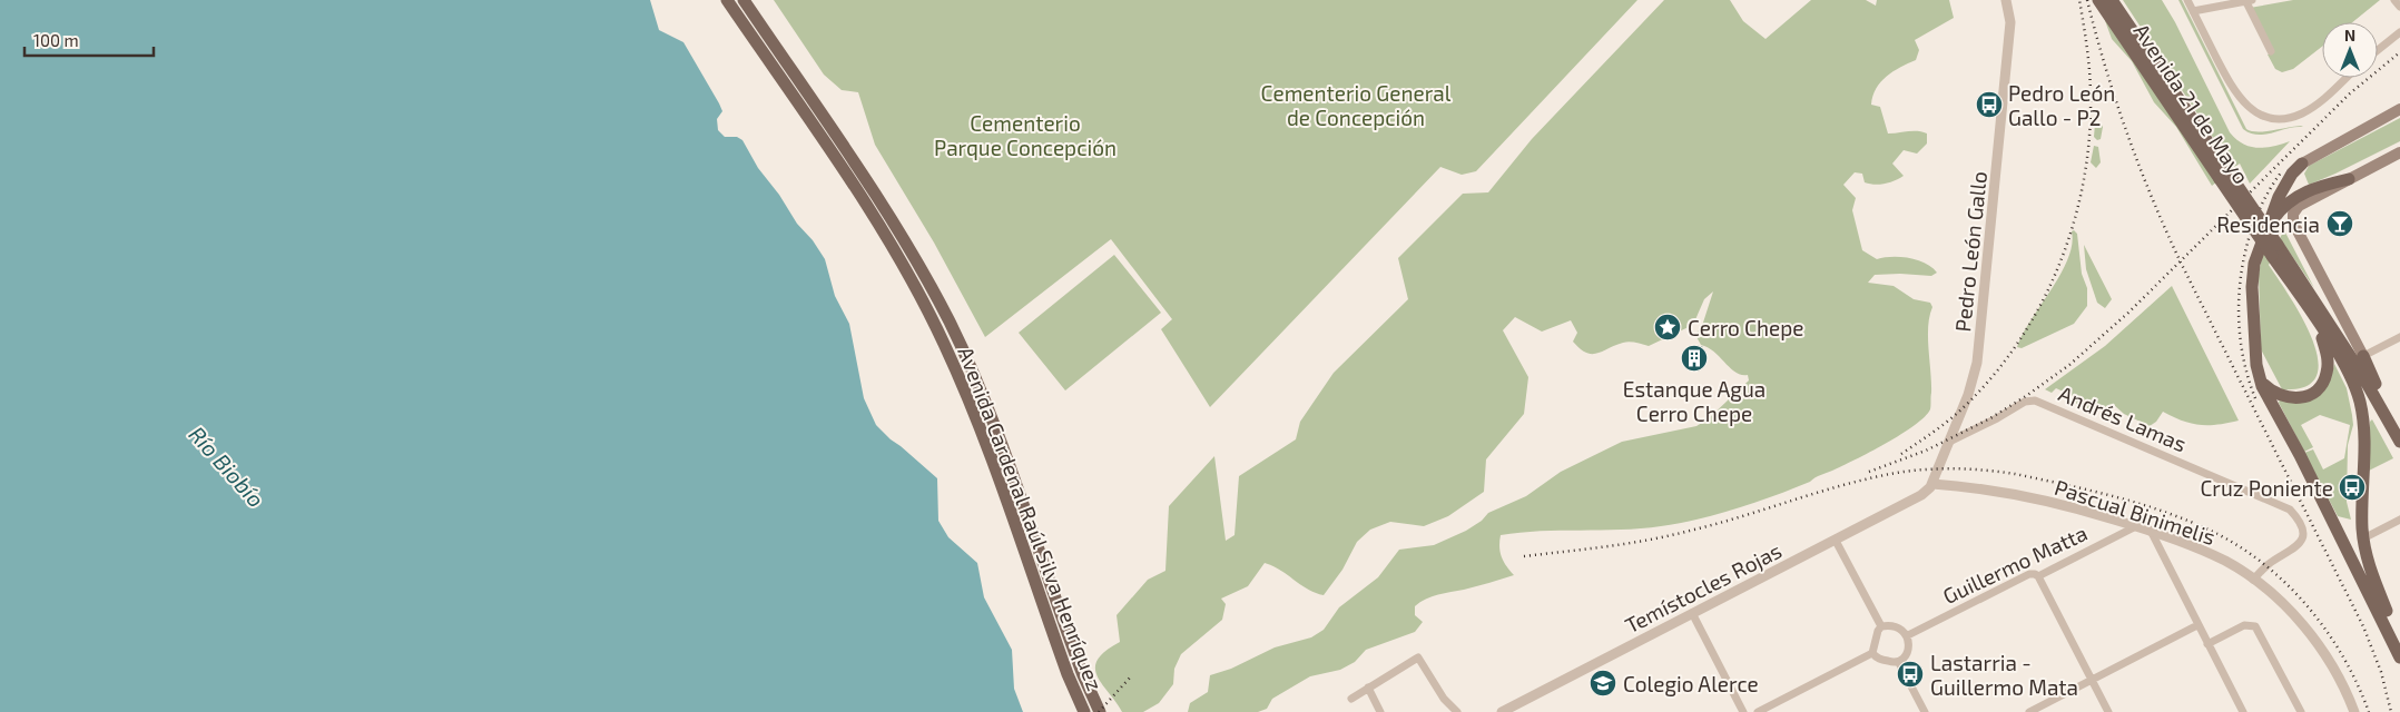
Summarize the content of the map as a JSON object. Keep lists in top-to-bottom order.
{
  "streets": {
    "main road": ["Avenida 21 de Mayo", "Avenida Cardenal Raúl Silva Henríquez"],
    "street": [
      "Pedro León Gallo",
      "Andrés Lamas",
      "Pascual Binimelis",
      "Guillermo Matta",
      "Temístocles Rojas"
    ]
  },
  "crossings": [
    ["Pedro León Gallo", "Andrés Lamas"],
    ["Pedro León Gallo", "Pascual Binimelis"],
    ["Pedro León Gallo", "Temístocles Rojas"],
    ["Andrés Lamas", "Pascual Binimelis"],
    ["Pascual Binimelis", "Guillermo Matta"]
  ],
  "water": ["Río Biobío"],
  "parks": ["Cementerio General de Concepción", "Cementerio Parque Concepción"],
  "places": {
    "bus stop": ["Pedro León Gallo - P2", "Cruz Poniente", "Lastarria - Guillermo Mata"],
    "bar": ["Residencia"],
    "place": ["Cerro Chepe"],
    "building": ["Estanque Agua Cerro Chepe"],
    "school or university": ["Colegio Alerce"]
  },
  "scale_bar": "100 m",
  "north": "top"
}
